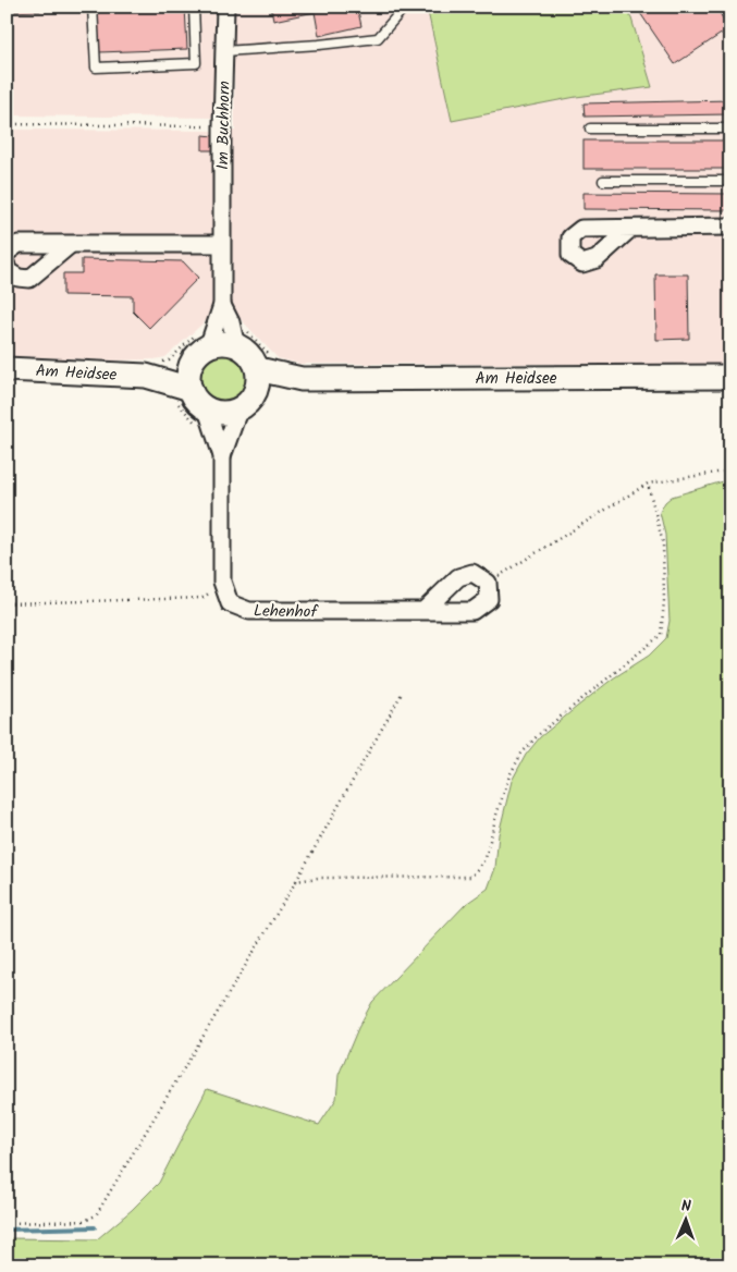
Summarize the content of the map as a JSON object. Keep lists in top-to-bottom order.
{
  "streets": {
    "main road": ["Am Heidsee"],
    "street": ["Im Buchhorn", "Lehenhof"]
  },
  "crossings": [
    ["Im Buchhorn", "Am Heidsee"],
    ["Im Buchhorn", "Lehenhof"],
    ["Am Heidsee", "Lehenhof"]
  ],
  "north": "top"
}
